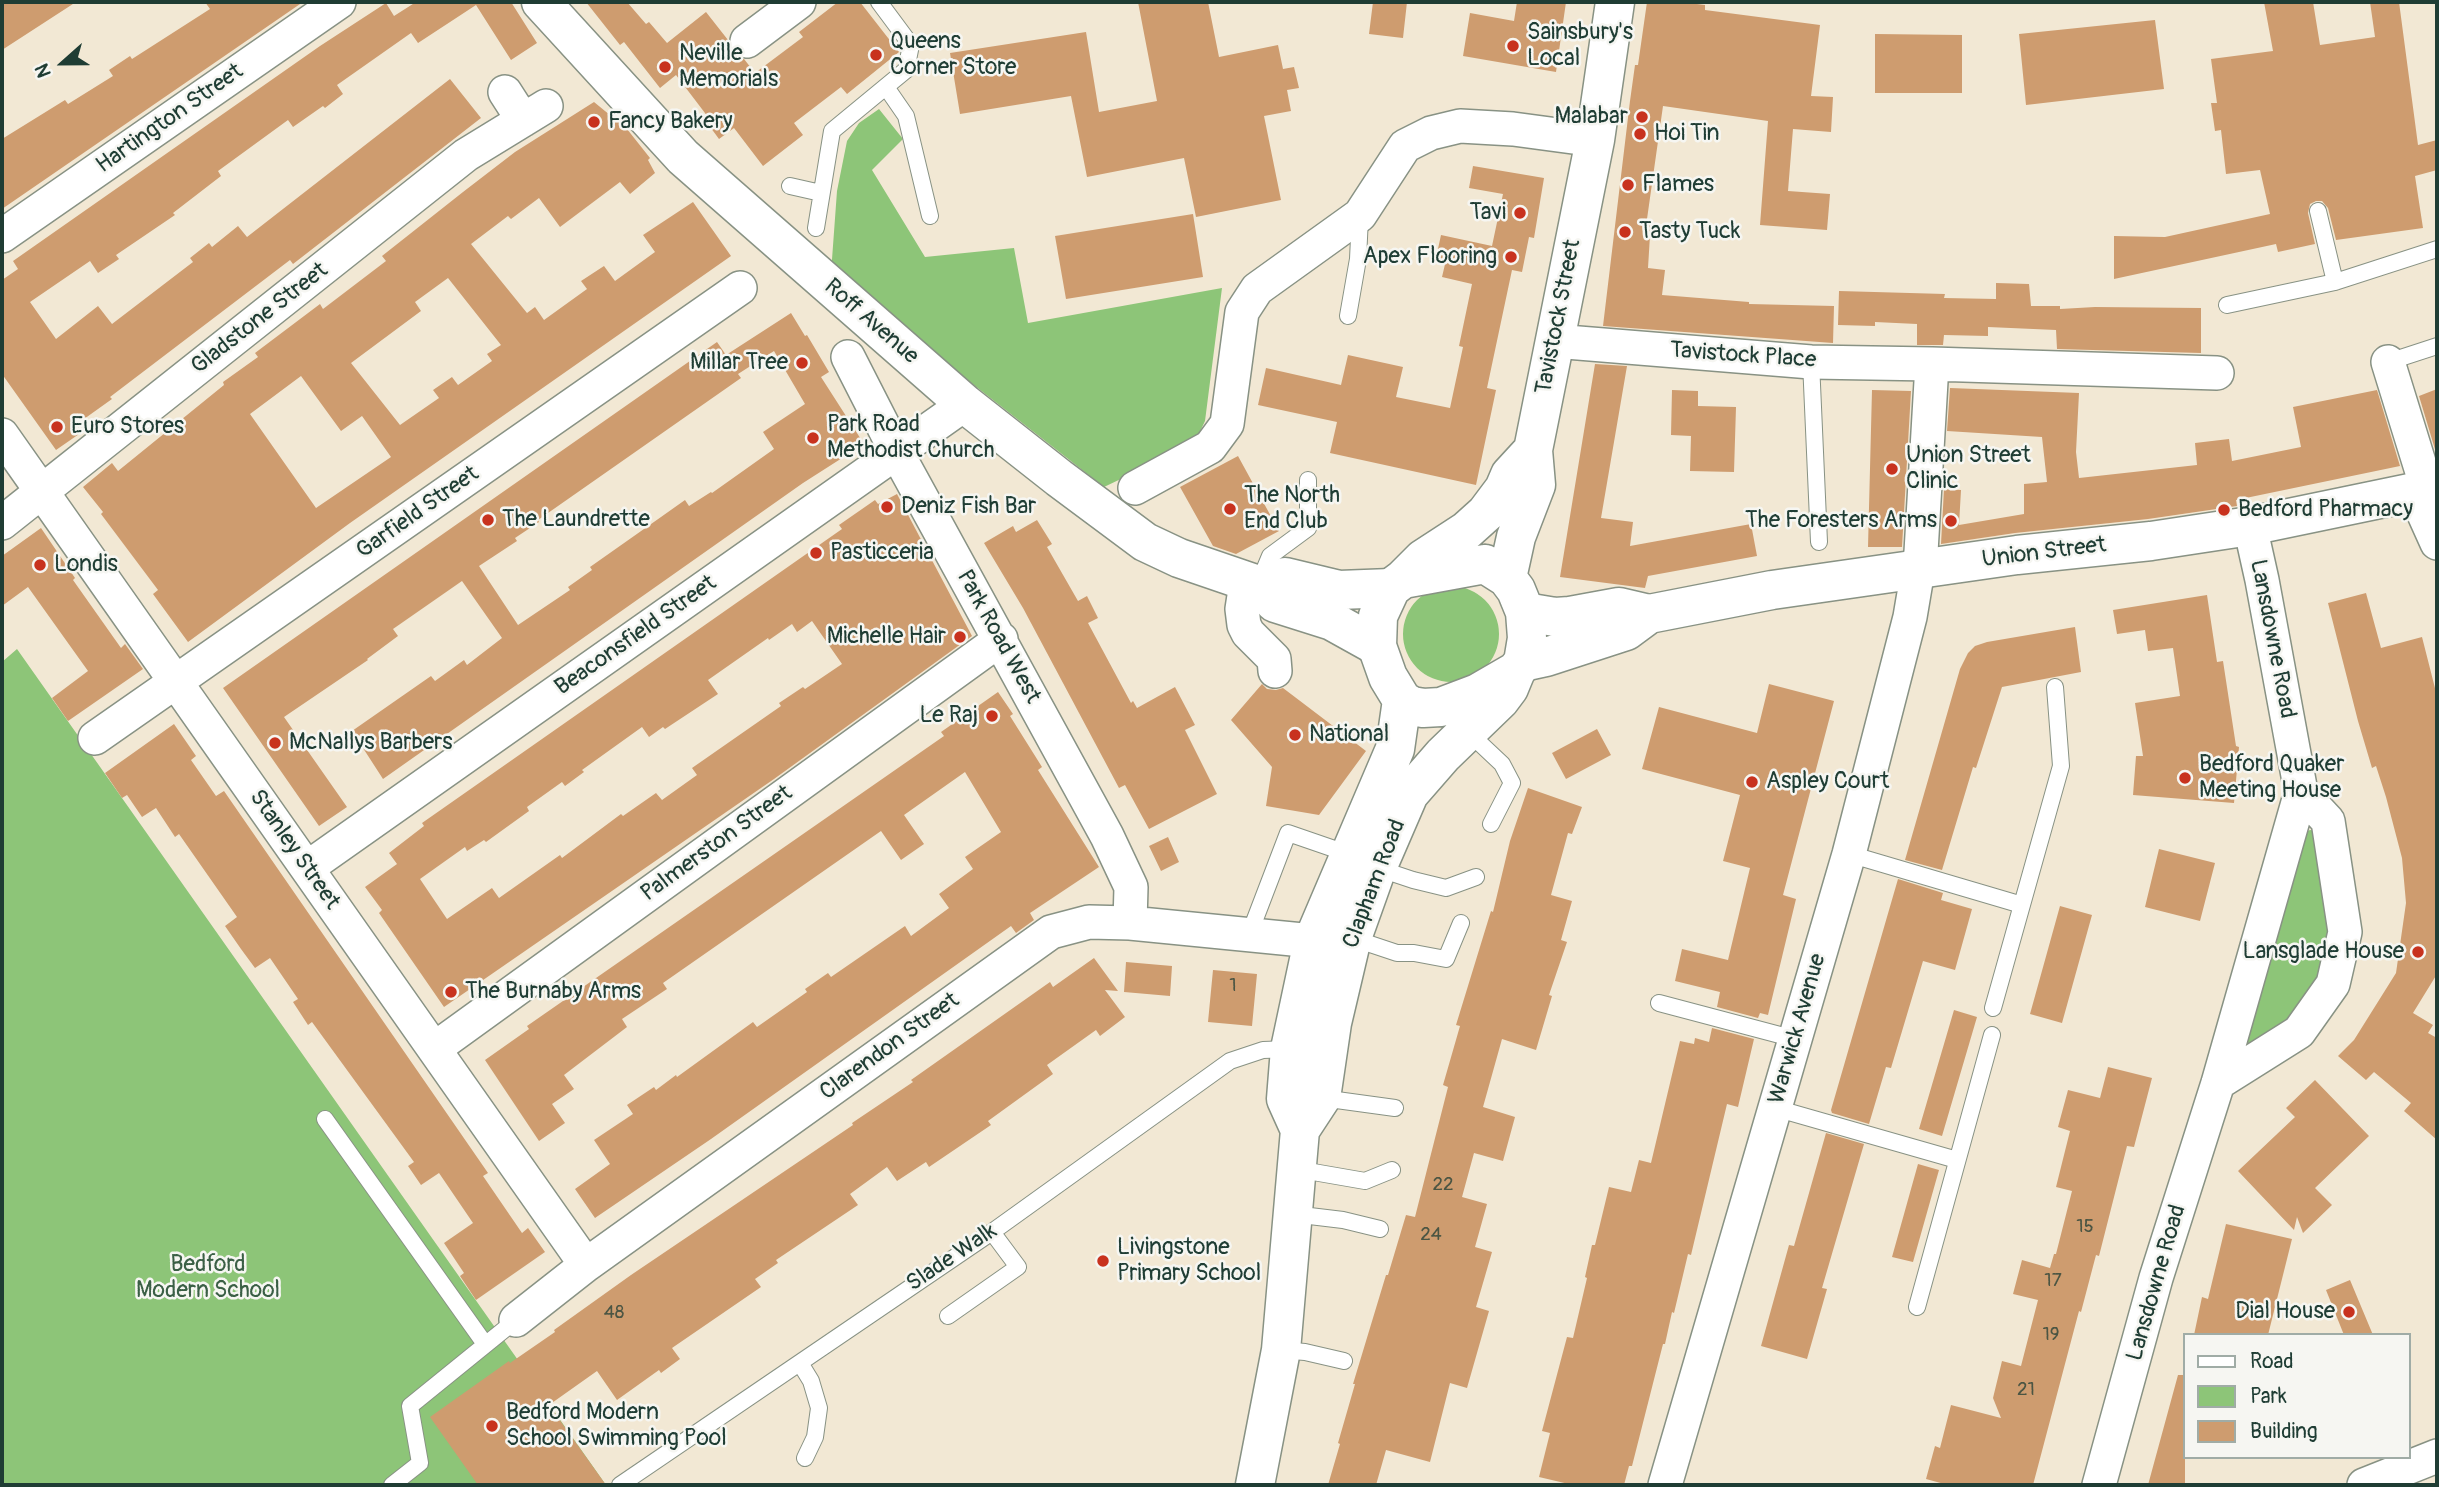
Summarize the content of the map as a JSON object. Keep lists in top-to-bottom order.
{
  "streets": {
    "main road": [
      "Tavistock Street",
      "Roff Avenue",
      "Union Street",
      "Clapham Road"
    ],
    "street": [
      "Hartington Street",
      "Gladstone Street",
      "Tavistock Place",
      "Garfield Street",
      "Beaconsfield Street",
      "Park Road West",
      "Lansdowne Road",
      "Palmerston Street",
      "Stanley Street",
      "Warwick Avenue",
      "Clarendon Street"
    ],
    "lane": ["Slade Walk"]
  },
  "crossings": [
    ["Tavistock Street", "Roff Avenue"],
    ["Tavistock Street", "Tavistock Place"],
    ["Tavistock Street", "Union Street"],
    ["Tavistock Street", "Clapham Road"],
    ["Gladstone Street", "Stanley Street"],
    ["Roff Avenue", "Union Street"],
    ["Roff Avenue", "Beaconsfield Street"],
    ["Roff Avenue", "Clapham Road"],
    ["Garfield Street", "Stanley Street"],
    ["Union Street", "Lansdowne Road"],
    ["Union Street", "Clapham Road"],
    ["Union Street", "Warwick Avenue"],
    ["Beaconsfield Street", "Park Road West"],
    ["Beaconsfield Street", "Stanley Street"],
    ["Park Road West", "Palmerston Street"],
    ["Park Road West", "Clarendon Street"],
    ["Palmerston Street", "Stanley Street"],
    ["Stanley Street", "Clarendon Street"],
    ["Clapham Road", "Clarendon Street"],
    ["Clapham Road", "Slade Walk"]
  ],
  "parks": ["Bedford Modern School"],
  "places": [
    "Sainsbury's Local",
    "Queens Corner Store",
    "Neville Memorials",
    "Malabar",
    "Fancy Bakery",
    "Hoi Tin",
    "Flames",
    "Tavi",
    "Tasty Tuck",
    "Apex Flooring",
    "Millar Tree",
    "Euro Stores",
    "Park Road Methodist Church",
    "Union Street Clinic",
    "Deniz Fish Bar",
    "The North End Club",
    "Bedford Pharmacy",
    "The Laundrette",
    "The Foresters Arms",
    "Pasticceria",
    "Londis",
    "Michelle Hair",
    "Le Raj",
    "National",
    "McNallys Barbers",
    "Bedford Quaker Meeting House",
    "Aspley Court",
    "Lansglade House",
    "The Burnaby Arms",
    "Livingstone Primary School",
    "Dial House",
    "Bedford Modern School Swimming Pool"
  ],
  "house_numbers": [
    "1",
    "22",
    "15",
    "24",
    "17",
    "48",
    "19",
    "21"
  ],
  "legend": ["Road", "Park", "Building"],
  "north": "left"
}
